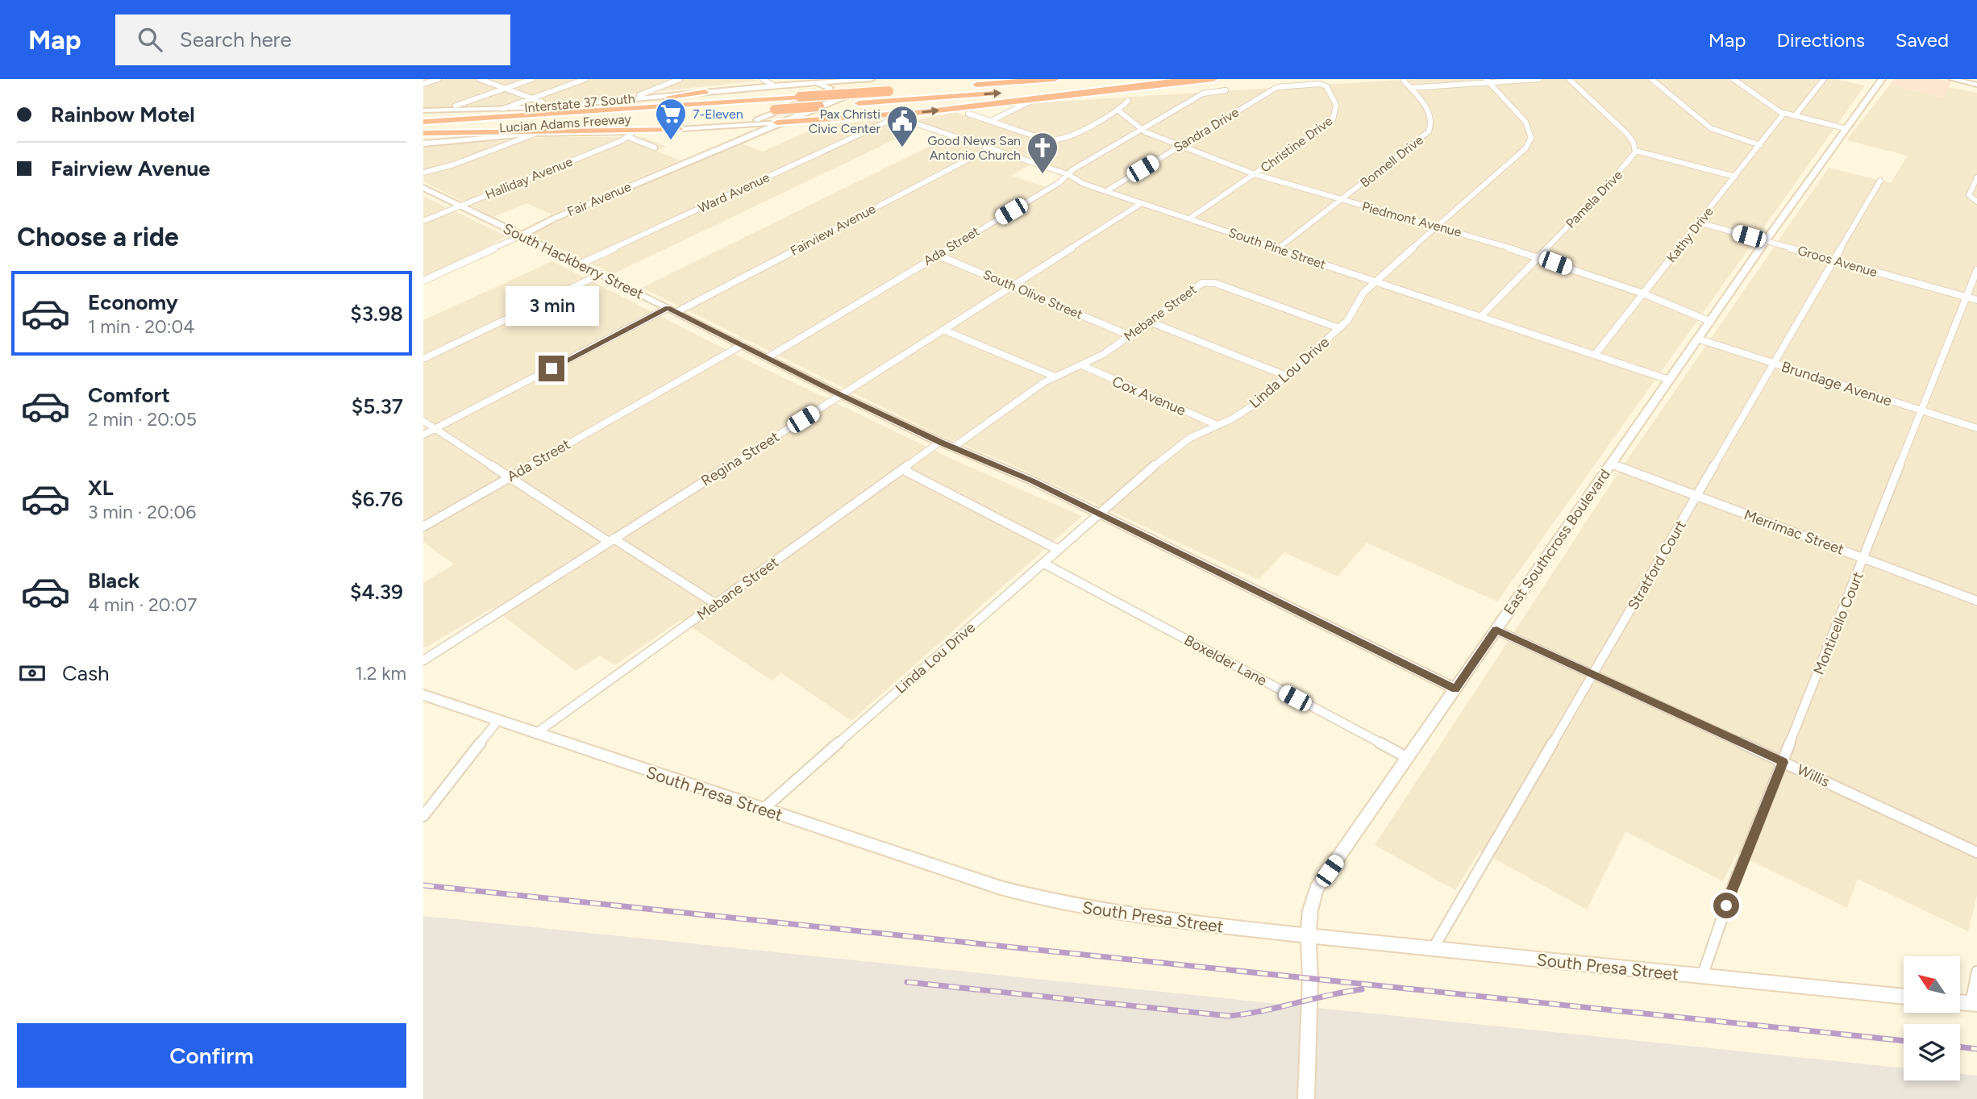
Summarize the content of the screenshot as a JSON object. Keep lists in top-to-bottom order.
{
  "streets": {
    "highway": ["Lucian Adams Freeway"],
    "main road": [
      "Interstate 37 South",
      "Fair Avenue",
      "South Hackberry Street",
      "East Southcross Boulevard",
      "South Presa Street"
    ],
    "street": [
      "Sandra Drive",
      "Christine Drive",
      "Bonnell Drive",
      "Halliday Avenue",
      "Ward Avenue",
      "Pamela Drive",
      "Piedmont Avenue",
      "Fairview Avenue",
      "Kathy Drive",
      "Ada Street",
      "South Pine Street",
      "Groos Avenue",
      "South Olive Street",
      "Mebane Street",
      "Linda Lou Drive",
      "Brundage Avenue",
      "Cox Avenue",
      "Regina Street",
      "Merrimac Street",
      "Stratford Court",
      "Monticello Court",
      "Boxelder Lane",
      "Willis"
    ]
  },
  "crossings": [
    ["Interstate 37 South", "Halliday Avenue"],
    ["Interstate 37 South", "Fair Avenue"],
    ["Sandra Drive", "Christine Drive"],
    ["Sandra Drive", "Piedmont Avenue"],
    ["Sandra Drive", "South Pine Street"],
    ["Christine Drive", "Piedmont Avenue"],
    ["Christine Drive", "South Pine Street"],
    ["Bonnell Drive", "Piedmont Avenue"],
    ["Bonnell Drive", "South Pine Street"],
    ["Halliday Avenue", "South Hackberry Street"],
    ["Ward Avenue", "South Pine Street"],
    ["Ward Avenue", "South Hackberry Street"],
    ["Fair Avenue", "South Hackberry Street"],
    ["Pamela Drive", "Piedmont Avenue"],
    ["Pamela Drive", "South Pine Street"],
    ["Piedmont Avenue", "Kathy Drive"],
    ["Piedmont Avenue", "Ada Street"],
    ["Piedmont Avenue", "Linda Lou Drive"],
    ["Piedmont Avenue", "East Southcross Boulevard"],
    ["Fairview Avenue", "South Pine Street"],
    ["Fairview Avenue", "South Hackberry Street"],
    ["Kathy Drive", "South Pine Street"],
    ["Kathy Drive", "Groos Avenue"],
    ["Ada Street", "South Pine Street"],
    ["Ada Street", "South Hackberry Street"],
    ["Ada Street", "South Olive Street"],
    ["South Pine Street", "Linda Lou Drive"],
    ["South Pine Street", "Regina Street"],
    ["South Pine Street", "East Southcross Boulevard"],
    ["South Hackberry Street", "Mebane Street"],
    ["South Hackberry Street", "Linda Lou Drive"],
    ["South Hackberry Street", "Regina Street"],
    ["South Hackberry Street", "East Southcross Boulevard"],
    ["Groos Avenue", "East Southcross Boulevard"],
    ["Groos Avenue", "Stratford Court"],
    ["Groos Avenue", "Monticello Court"],
    ["South Olive Street", "Mebane Street"],
    ["South Olive Street", "Regina Street"],
    ["Mebane Street", "Linda Lou Drive"],
    ["Mebane Street", "Cox Avenue"],
    ["Mebane Street", "South Presa Street"],
    ["Linda Lou Drive", "Cox Avenue"],
    ["Linda Lou Drive", "Boxelder Lane"],
    ["Linda Lou Drive", "South Presa Street"],
    ["Brundage Avenue", "East Southcross Boulevard"],
    ["Brundage Avenue", "Stratford Court"],
    ["Brundage Avenue", "Monticello Court"],
    ["Merrimac Street", "East Southcross Boulevard"],
    ["Merrimac Street", "Stratford Court"],
    ["Merrimac Street", "Monticello Court"],
    ["East Southcross Boulevard", "Boxelder Lane"],
    ["East Southcross Boulevard", "Willis"],
    ["East Southcross Boulevard", "South Presa Street"],
    ["Stratford Court", "Willis"],
    ["Stratford Court", "South Presa Street"],
    ["Monticello Court", "Willis"],
    ["Monticello Court", "South Presa Street"]
  ],
  "places": {
    "supermarket": ["7-Eleven"],
    "public building": ["Pax Christi Civic Center"],
    "church": ["Good News San Antonio Church"]
  },
  "north": "top left",
  "page": {
    "header": "Map",
    "search": "Search here",
    "nav": ["Map", "Directions", "Saved"],
    "banner": ["Rainbow Motel", "Fairview Avenue"],
    "heading": "Choose a ride",
    "list": [
      {
        "name": "Economy",
        "note": "1 min · 20:04",
        "value": "$3.98"
      },
      {
        "name": "Comfort",
        "note": "2 min · 20:05",
        "value": "$5.37"
      },
      {
        "name": "XL",
        "note": "3 min · 20:06",
        "value": "$6.76"
      },
      {
        "name": "Black",
        "note": "4 min · 20:07",
        "value": "$4.39"
      }
    ],
    "bubble": "3 min",
    "pay": ["Cash", "1.2 km"],
    "buttons": "Confirm"
  }
}
